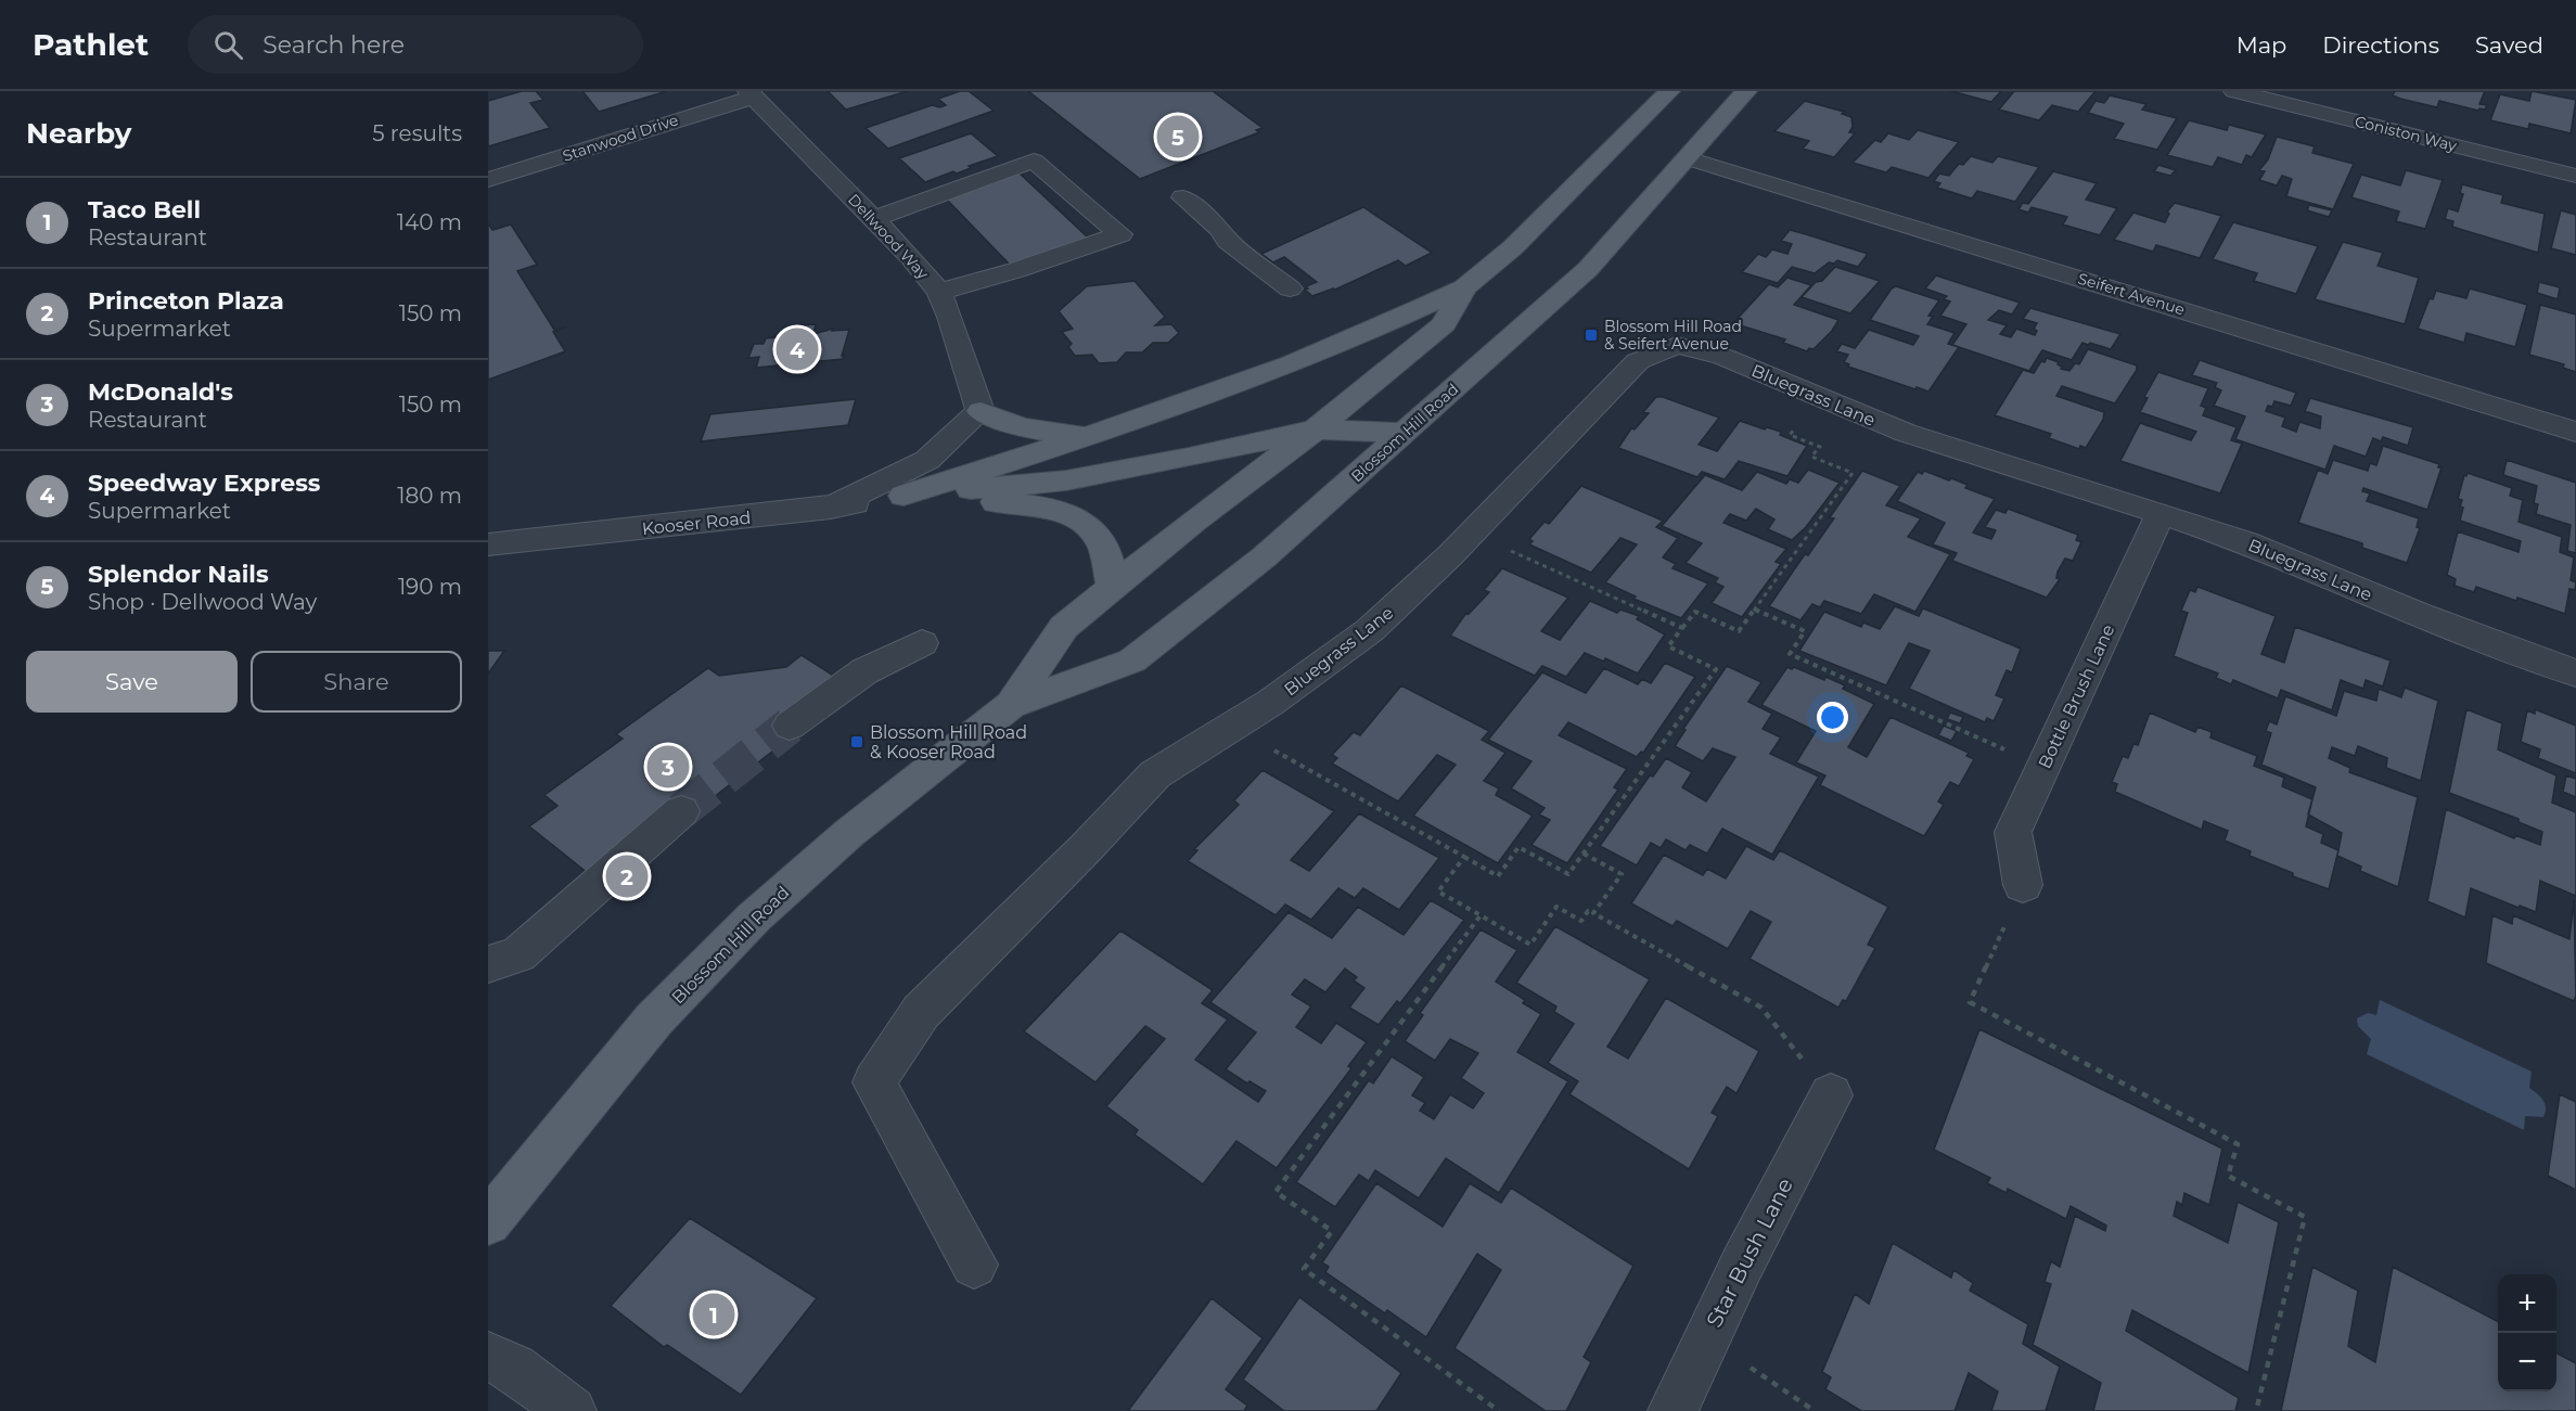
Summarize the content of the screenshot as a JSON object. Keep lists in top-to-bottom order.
{
  "streets": {
    "main road": ["Blossom Hill Road"],
    "street": [
      "Coniston Way",
      "Stanwood Drive",
      "Dellwood Way",
      "Seifert Avenue",
      "Bluegrass Lane",
      "Kooser Road",
      "Bottle Brush Lane",
      "Star Bush Lane"
    ]
  },
  "crossings": [
    ["Stanwood Drive", "Dellwood Way"],
    ["Seifert Avenue", "Blossom Hill Road"],
    ["Bluegrass Lane", "Bottle Brush Lane"]
  ],
  "places": {
    "transit": ["Blossom Hill Road & Seifert Avenue", "Blossom Hill Road & Kooser Road"]
  },
  "page": {
    "header": "Pathlet",
    "search": "Search here",
    "nav": ["Map", "Directions", "Saved"],
    "heading": ["Nearby", "5 results"],
    "pins": [
      "5",
      "4",
      "3",
      "2",
      "1"
    ],
    "list": [
      {
        "mark": "1",
        "name": "Taco Bell",
        "note": "Restaurant",
        "value": "140 m"
      },
      {
        "mark": "2",
        "name": "Princeton Plaza",
        "note": "Supermarket",
        "value": "150 m"
      },
      {
        "mark": "3",
        "name": "McDonald's",
        "note": "Restaurant",
        "value": "150 m"
      },
      {
        "mark": "4",
        "name": "Speedway Express",
        "note": "Supermarket",
        "value": "180 m"
      },
      {
        "mark": "5",
        "name": "Splendor Nails",
        "note": "Shop · Dellwood Way",
        "value": "190 m"
      }
    ],
    "buttons": ["Save", "Share"],
    "map_buttons": ["+", "−"]
  }
}
